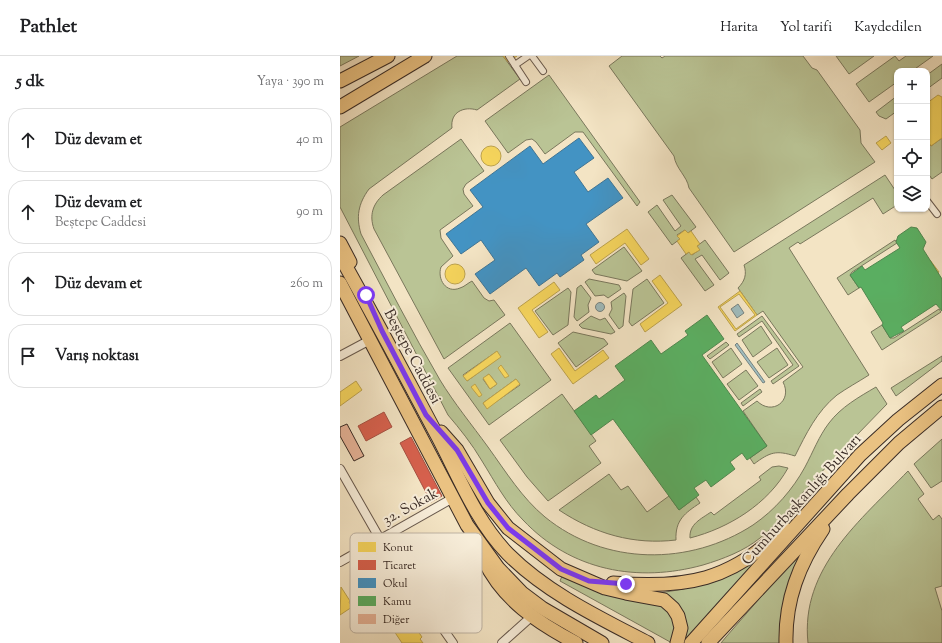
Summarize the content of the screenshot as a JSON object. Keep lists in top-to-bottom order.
{
  "streets": {
    "main road": ["Beştepe Caddesi", "Cumhurbaşkanlığı Bulvarı"],
    "street": ["32. Sokak"]
  },
  "crossings": [
    ["Beştepe Caddesi", "32. Sokak"]
  ],
  "legend": [
    "Konut",
    "Ticaret",
    "Okul",
    "Kamu",
    "Diğer"
  ],
  "page": {
    "header": "Pathlet",
    "nav": ["Harita", "Yol tarifi", "Kaydedilen"],
    "heading": ["5 dk", "Yaya · 390 m"],
    "map_buttons": ["+", "−"],
    "list": [
      ["Düz devam et", "40 m"],
      ["Düz devam et", "Beştepe Caddesi", "90 m"],
      ["Düz devam et", "260 m"],
      "Varış noktası"
    ]
  }
}
